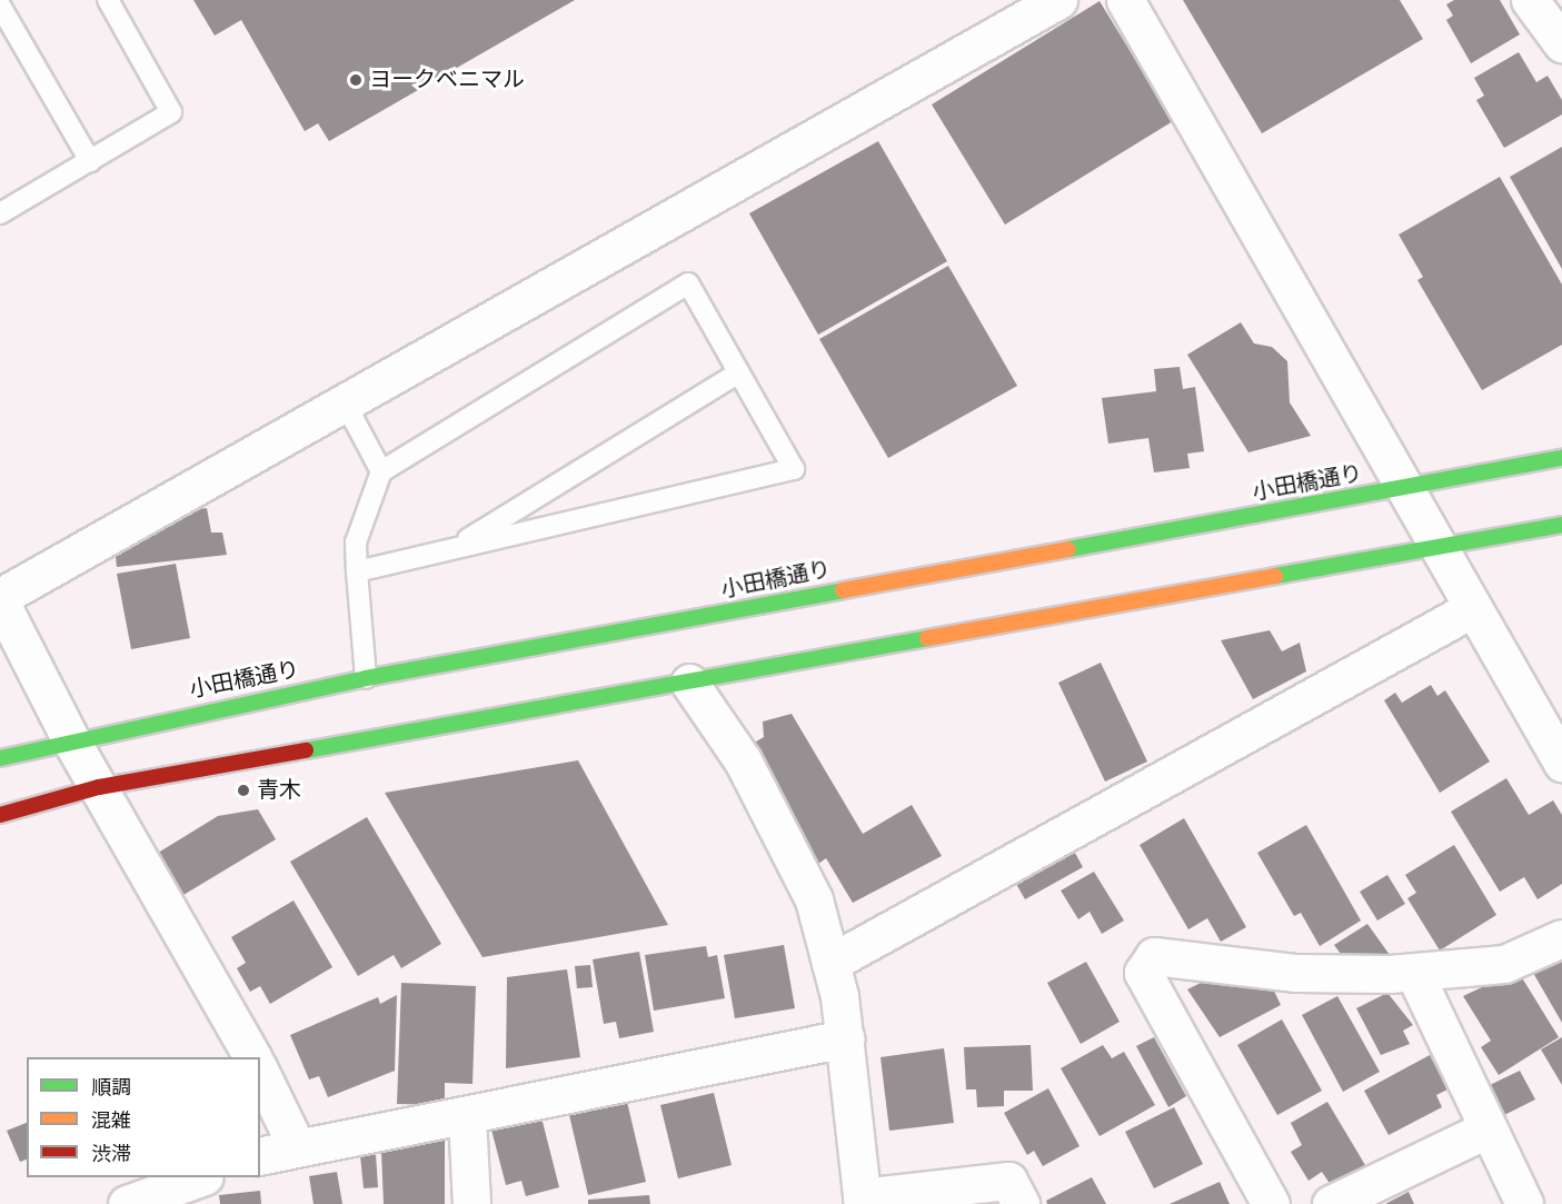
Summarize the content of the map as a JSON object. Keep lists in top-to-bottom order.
{
  "streets": {
    "main road": ["小田橋通り"]
  },
  "places": ["ヨークベニマル", "青木"],
  "legend": ["順調", "混雑", "渋滞"]
}
